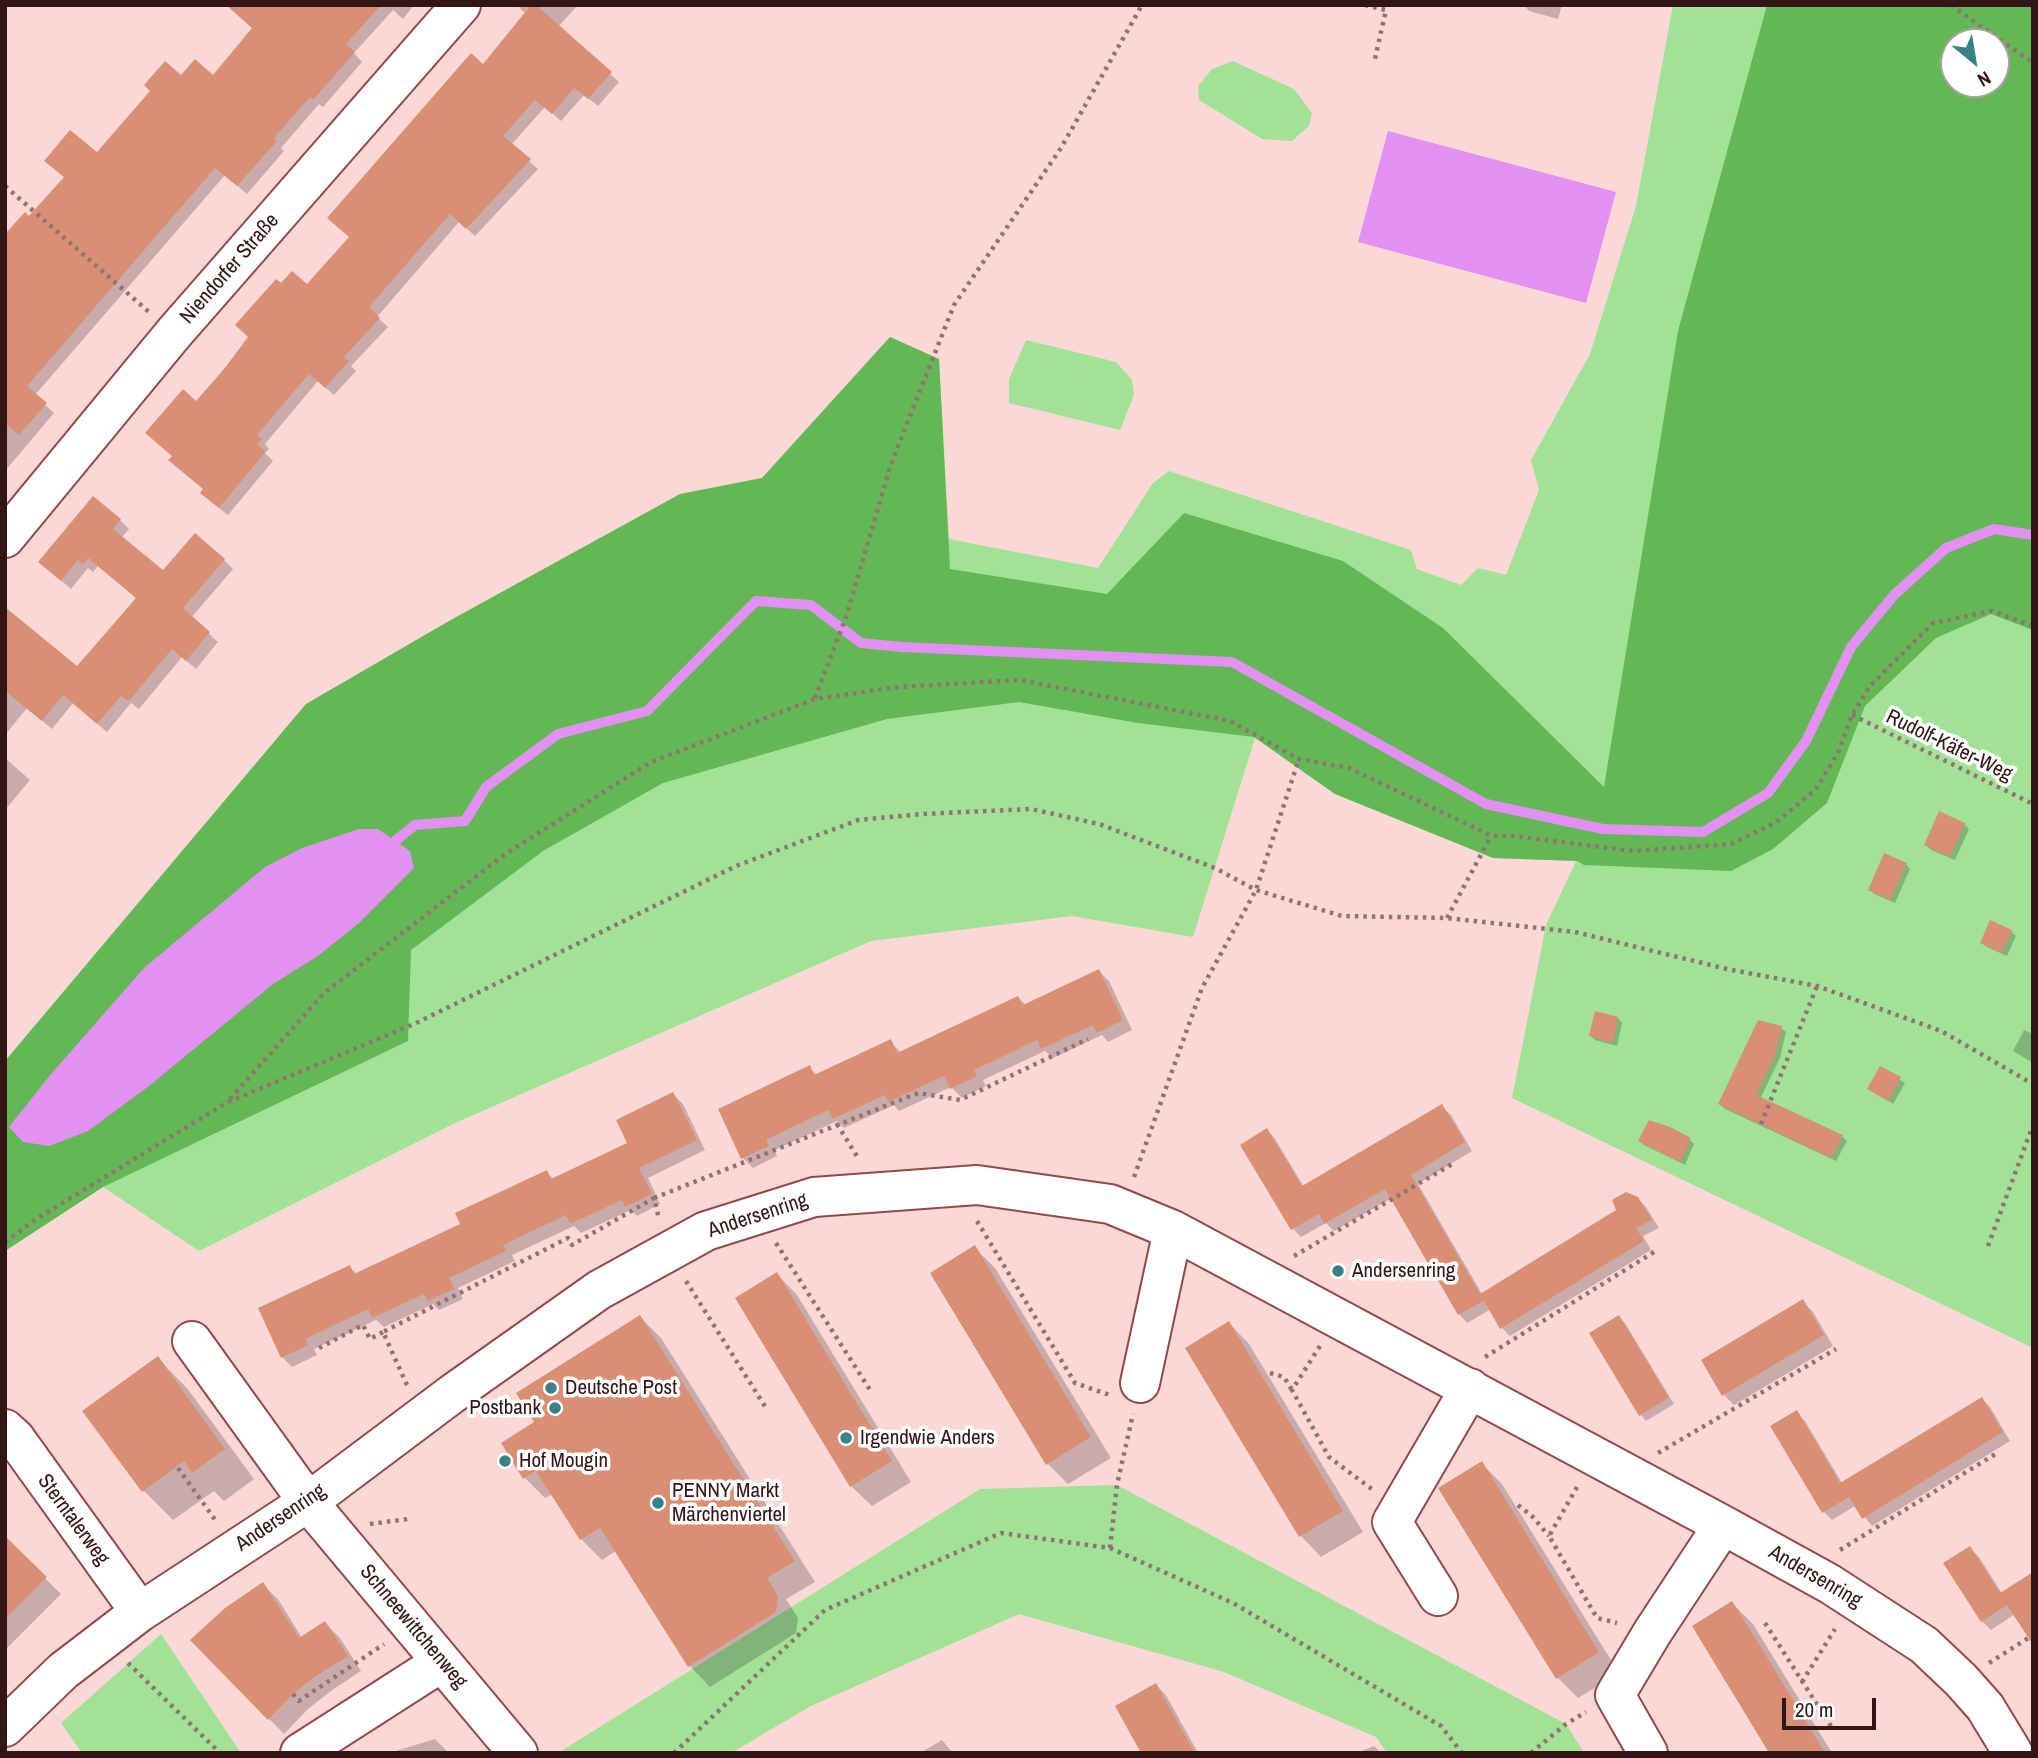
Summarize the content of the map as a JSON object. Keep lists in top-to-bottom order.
{
  "streets": {
    "street": [
      "Niendorfer Straße",
      "Andersenring",
      "Sterntalerweg",
      "Schneewittchenweg"
    ],
    "path": ["Rudolf-Käfer-Weg"]
  },
  "crossings": [
    ["Andersenring", "Sterntalerweg"],
    ["Andersenring", "Schneewittchenweg"]
  ],
  "places": [
    "Andersenring",
    "Deutsche Post",
    "Postbank",
    "Irgendwie Anders",
    "Hof Mougin",
    "PENNY Markt Märchenviertel"
  ],
  "scale_bar": "20 m",
  "north": "bottom right"
}
